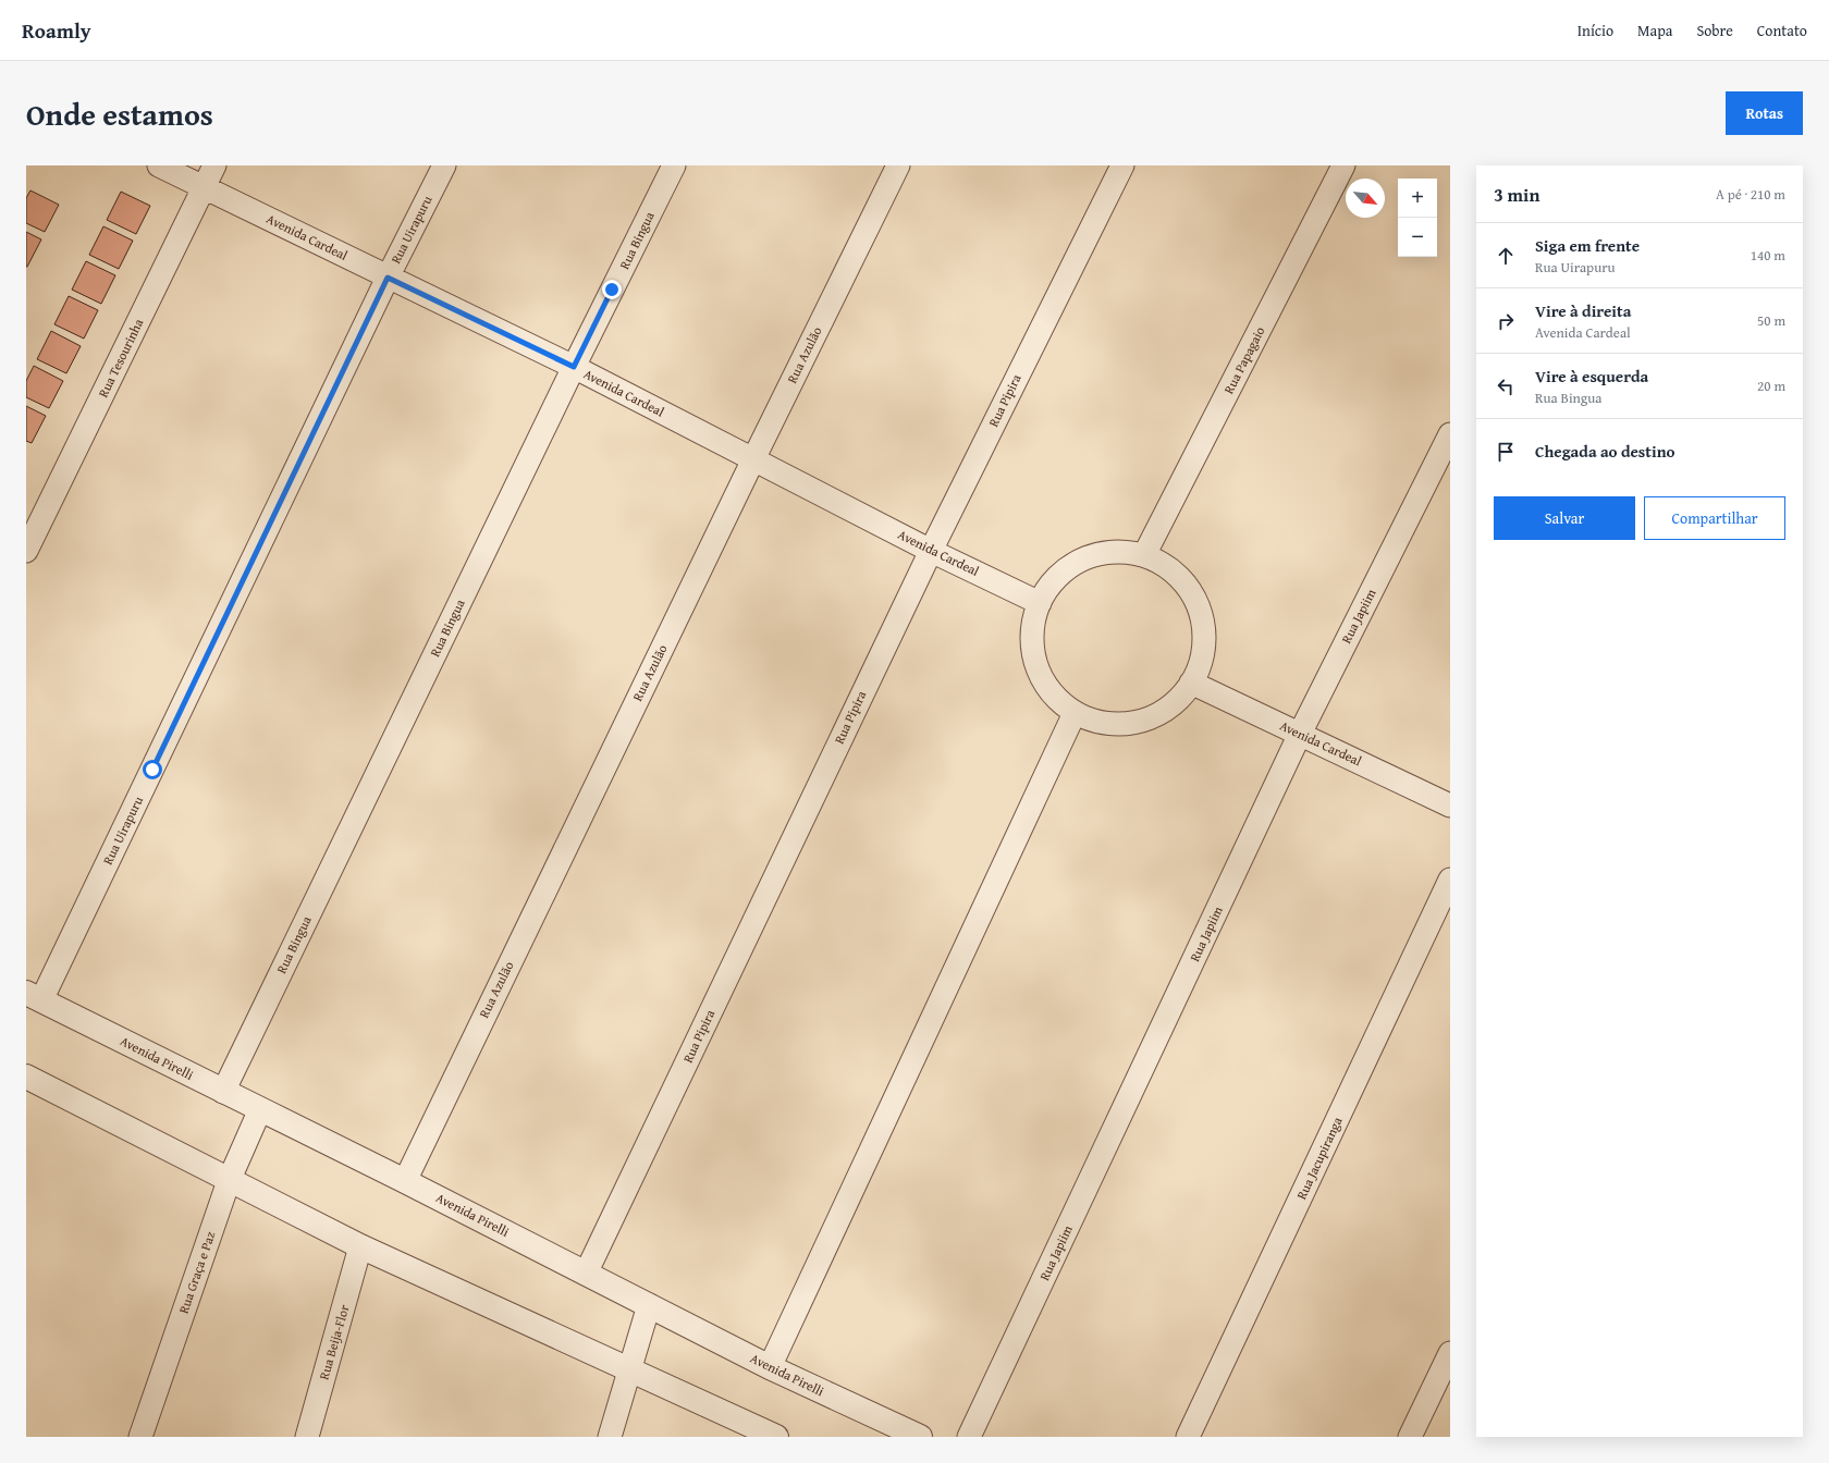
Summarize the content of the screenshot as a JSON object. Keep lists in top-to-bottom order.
{
  "streets": {
    "street": [
      "Rua Uirapuru",
      "Avenida Cardeal",
      "Rua Bingua",
      "Rua Azulão",
      "Rua Tesourinha",
      "Rua Papagaio",
      "Rua Pipira",
      "Rua Japiim",
      "Avenida Pirelli",
      "Rua Jacupiranga",
      "Rua Graça e Paz",
      "Rua Beija-Flor"
    ]
  },
  "crossings": [
    ["Rua Uirapuru", "Avenida Cardeal"],
    ["Rua Uirapuru", "Avenida Pirelli"],
    ["Avenida Cardeal", "Rua Bingua"],
    ["Avenida Cardeal", "Rua Azulão"],
    ["Avenida Cardeal", "Rua Tesourinha"],
    ["Avenida Cardeal", "Rua Pipira"],
    ["Avenida Cardeal", "Rua Japiim"],
    ["Rua Bingua", "Avenida Pirelli"],
    ["Rua Azulão", "Avenida Pirelli"],
    ["Rua Pipira", "Avenida Pirelli"],
    ["Avenida Pirelli", "Rua Graça e Paz"]
  ],
  "north": "bottom right",
  "page": {
    "header": "Roamly",
    "nav": [
      "Início",
      "Mapa",
      "Sobre",
      "Contato"
    ],
    "title": "Onde estamos",
    "buttons": [
      "Rotas",
      ["Salvar", "Compartilhar"]
    ],
    "heading": ["3 min", "A pé · 210 m"],
    "map_buttons": ["+", "−"],
    "list": [
      ["Siga em frente", "Rua Uirapuru", "140 m"],
      ["Vire à direita", "Avenida Cardeal", "50 m"],
      ["Vire à esquerda", "Rua Bingua", "20 m"],
      "Chegada ao destino"
    ]
  }
}
